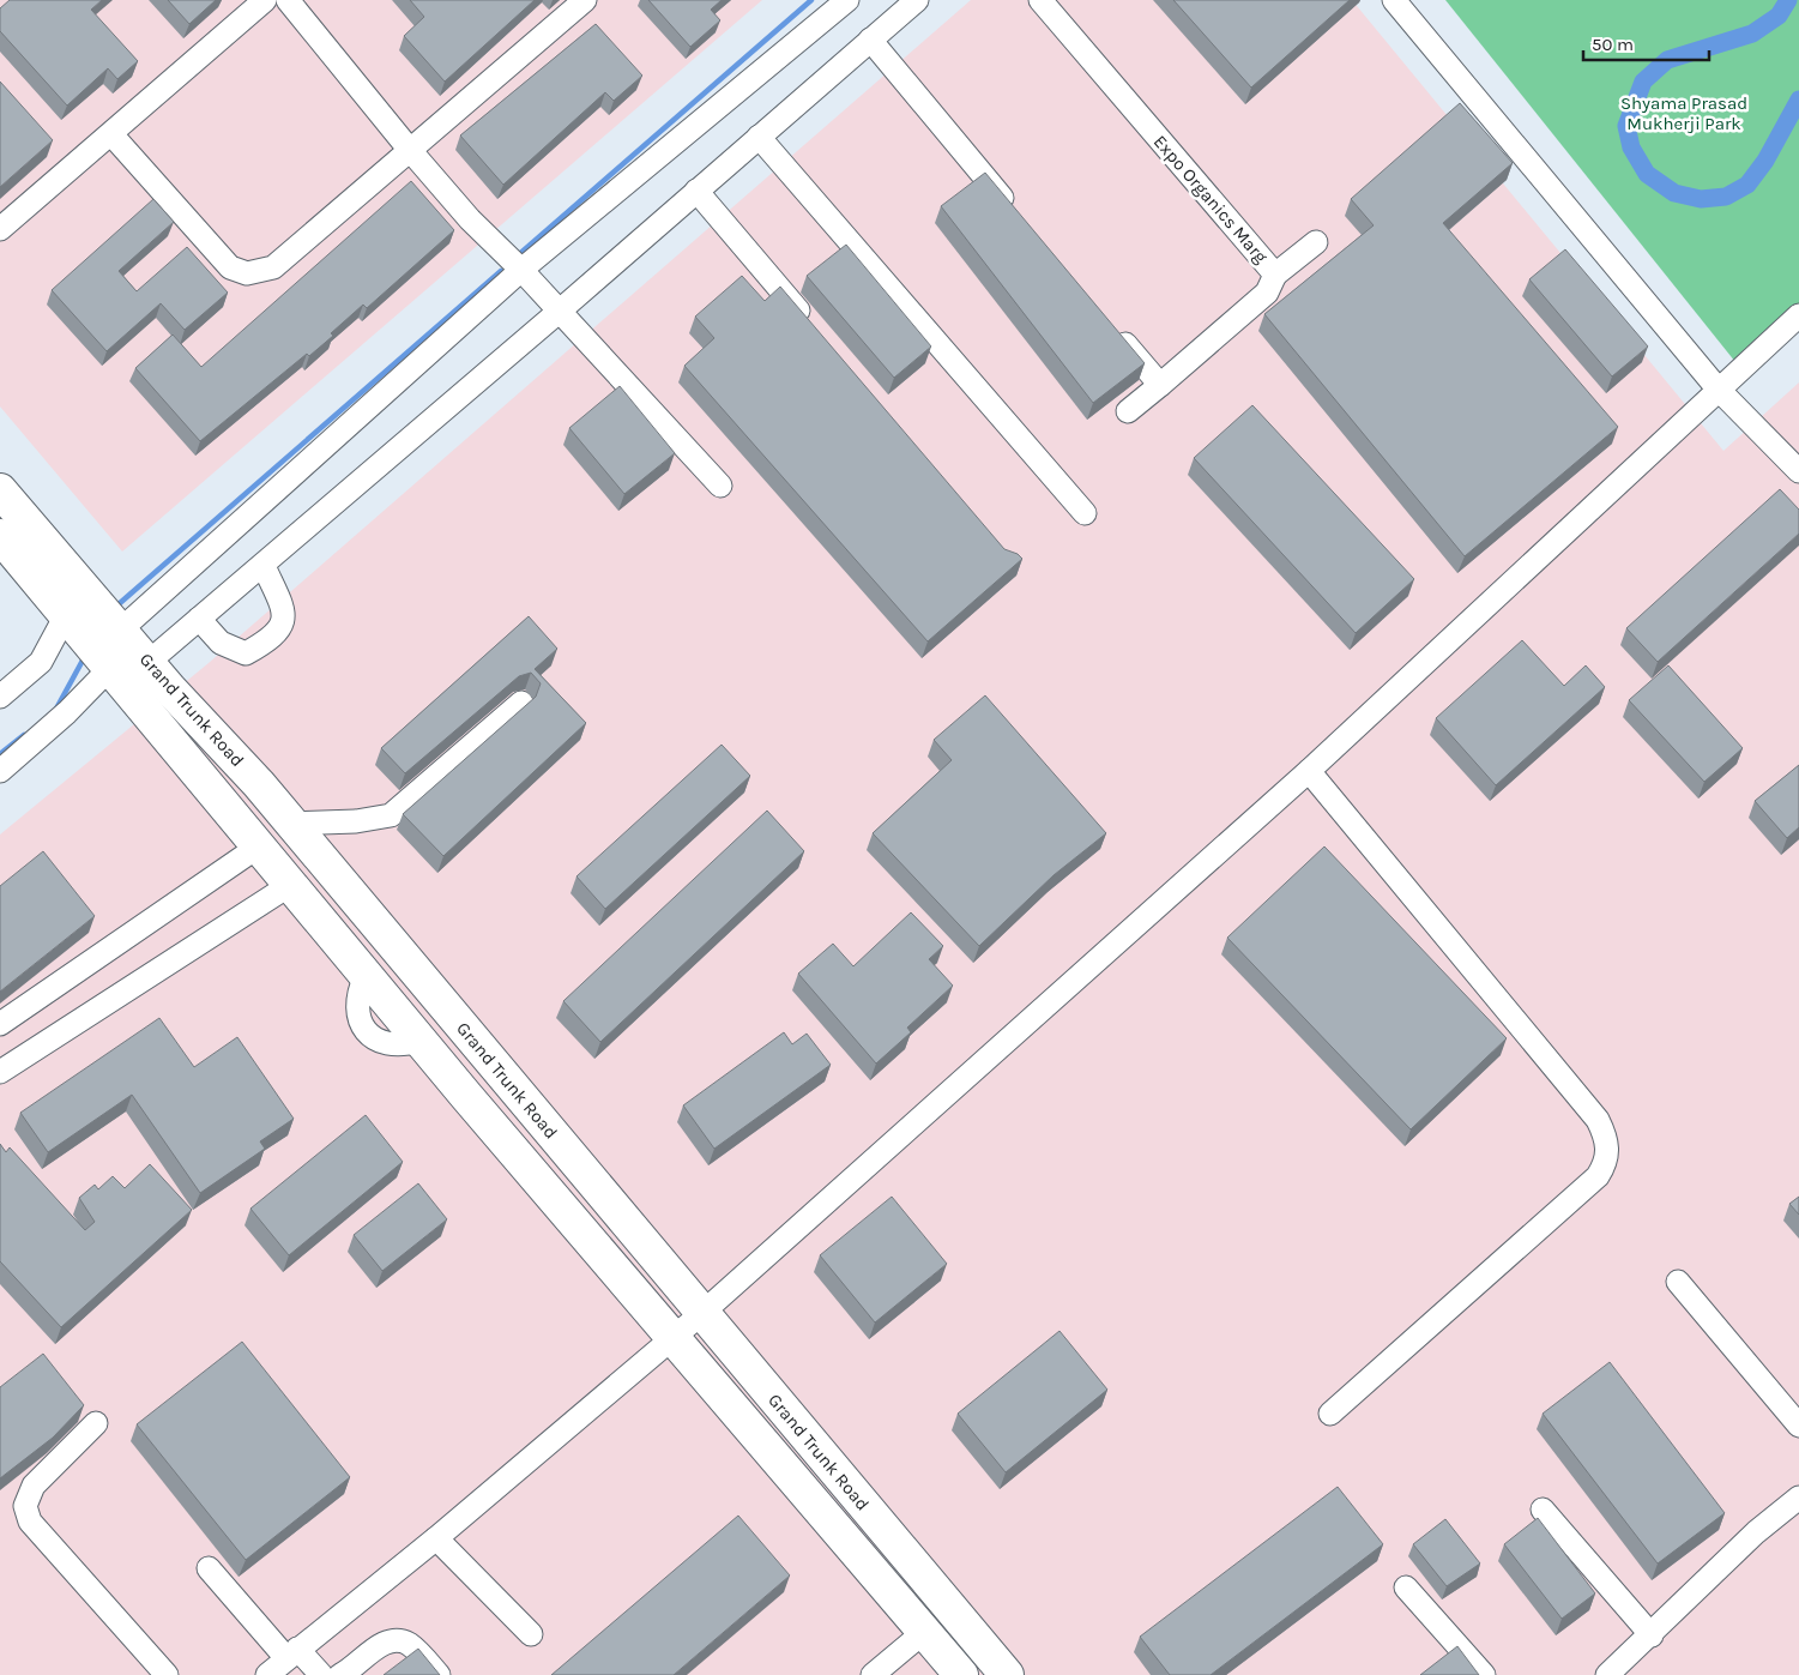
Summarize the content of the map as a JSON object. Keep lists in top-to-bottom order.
{
  "streets": {
    "highway": ["Grand Trunk Road"],
    "street": ["Expo Organics Marg"]
  },
  "parks": ["Shyama Prasad Mukherji Park"],
  "scale_bar": "50 m"
}
